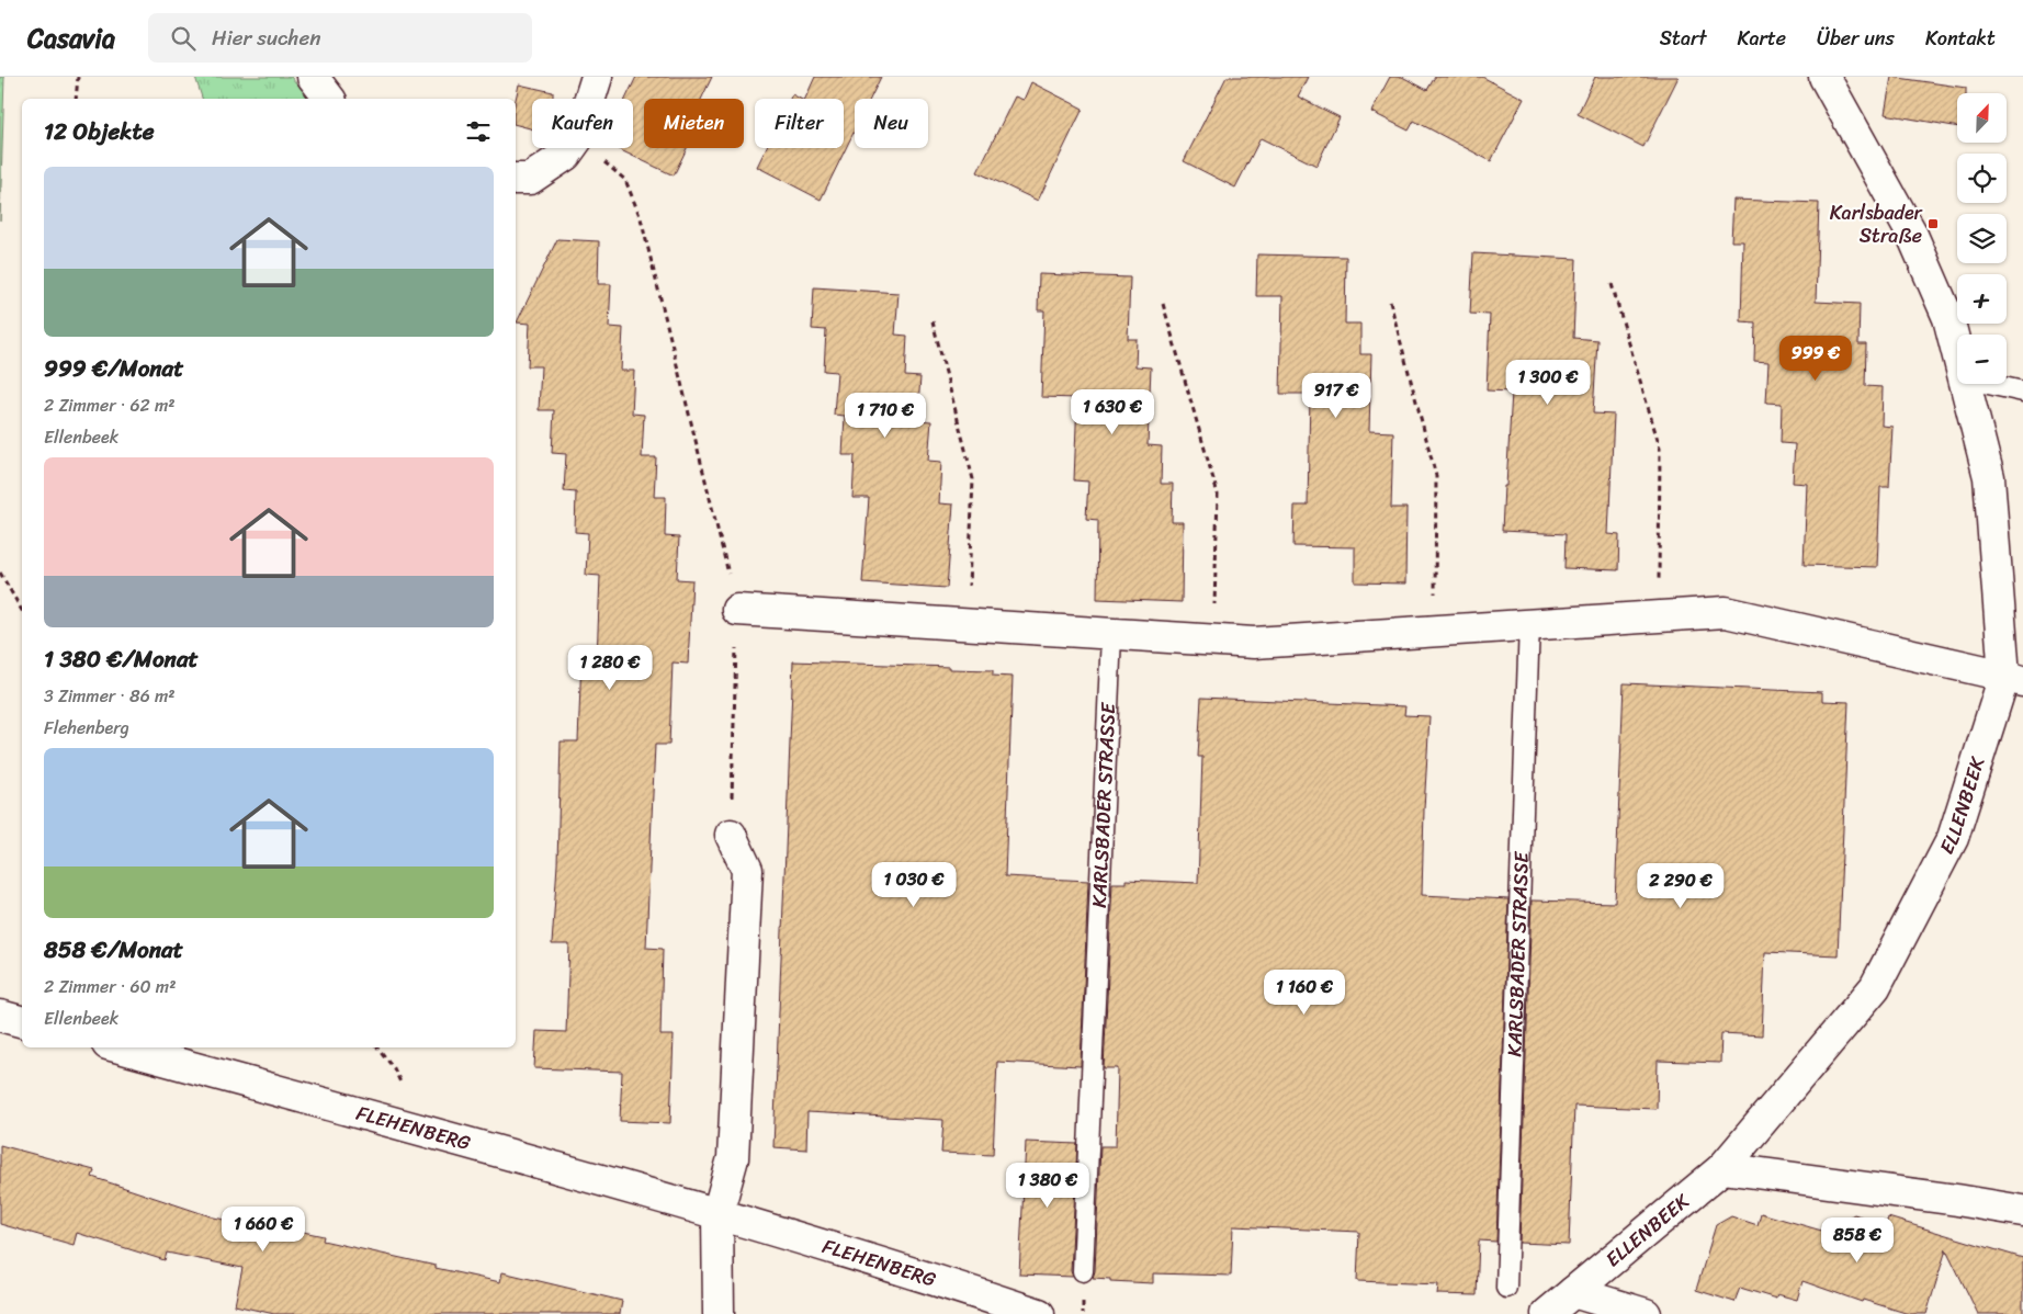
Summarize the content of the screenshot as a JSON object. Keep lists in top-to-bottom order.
{
  "streets": {
    "street": ["ELLENBEEK", "FLEHENBERG"],
    "lane": ["KARLSBADER STRASSE"]
  },
  "places": {
    "transit": ["Karlsbader Straße"]
  },
  "north": "top right",
  "page": {
    "header": "Casavia",
    "search": "Hier suchen",
    "nav": [
      "Start",
      "Karte",
      "Über uns",
      "Kontakt"
    ],
    "map_buttons": ["+", "−"],
    "chip": [
      "Kaufen",
      "Mieten",
      "Filter",
      "Neu"
    ],
    "heading": "12 Objekte",
    "list": [
      {
        "name": "999 €/Monat",
        "note": "2 Zimmer · 62 m² · Ellenbeek"
      },
      {
        "name": "1 380 €/Monat",
        "note": "3 Zimmer · 86 m² · Flehenberg"
      },
      {
        "name": "858 €/Monat",
        "note": "2 Zimmer · 60 m² · Ellenbeek"
      }
    ],
    "price": [
      "999 €",
      "1 300 €",
      "917 €",
      "1 630 €",
      "1 710 €",
      "1 280 €",
      "1 030 €",
      "2 290 €",
      "1 160 €",
      "1 380 €",
      "1 660 €",
      "858 €"
    ]
  }
}
